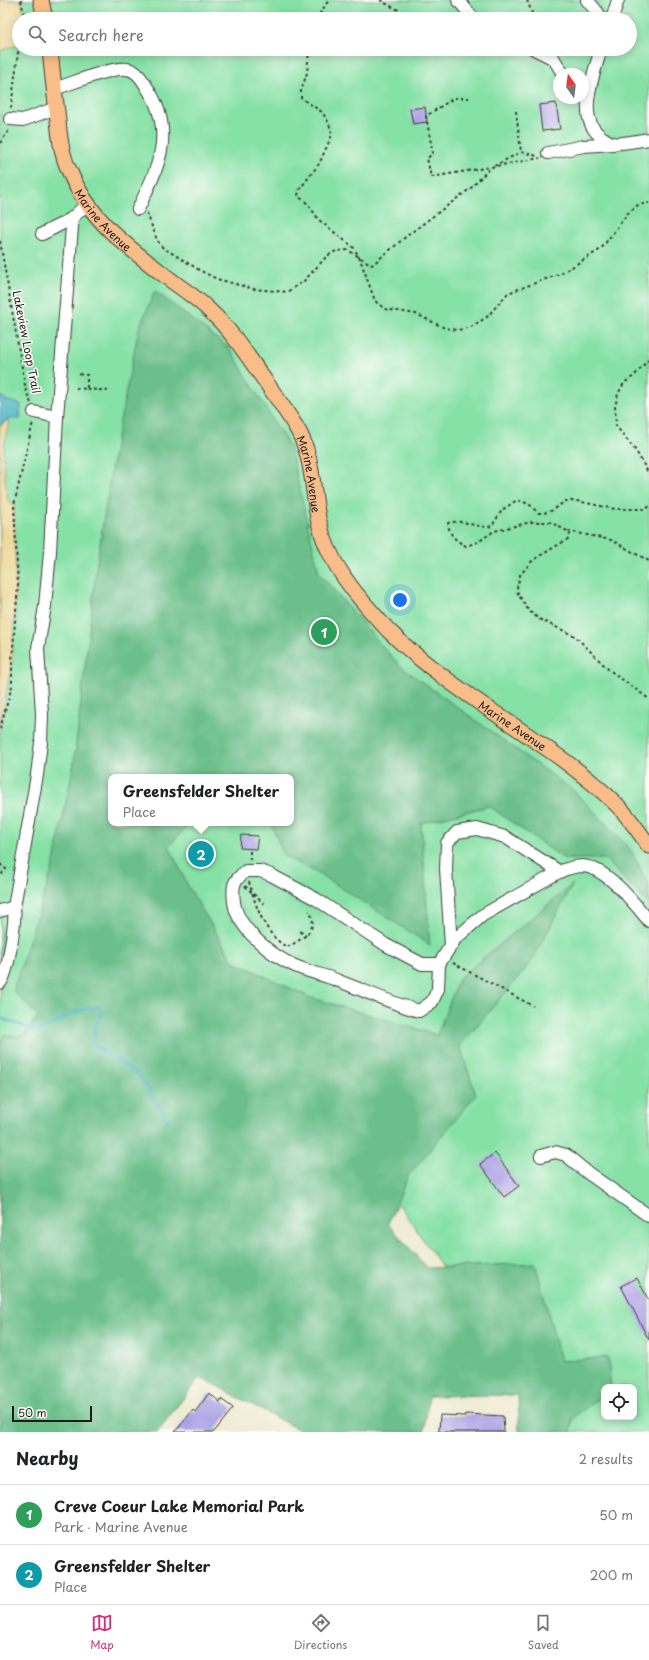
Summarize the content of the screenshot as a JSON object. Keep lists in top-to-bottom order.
{
  "streets": {
    "main road": ["Marine Avenue"],
    "path": ["Lakeview Loop Trail"]
  },
  "scale_bar": "50 m",
  "north": "top",
  "page": {
    "search": "Search here",
    "pins": ["1", "2"],
    "popup": ["Greensfelder Shelter", "Place"],
    "scale": "50 m",
    "heading": ["Nearby", "2 results"],
    "list": [
      {
        "mark": "1",
        "name": "Creve Coeur Lake Memorial Park",
        "note": "Park · Marine Avenue",
        "value": "50 m"
      },
      {
        "mark": "2",
        "name": "Greensfelder Shelter",
        "note": "Place",
        "value": "200 m"
      }
    ],
    "nav": ["Map", "Directions", "Saved"]
  }
}
